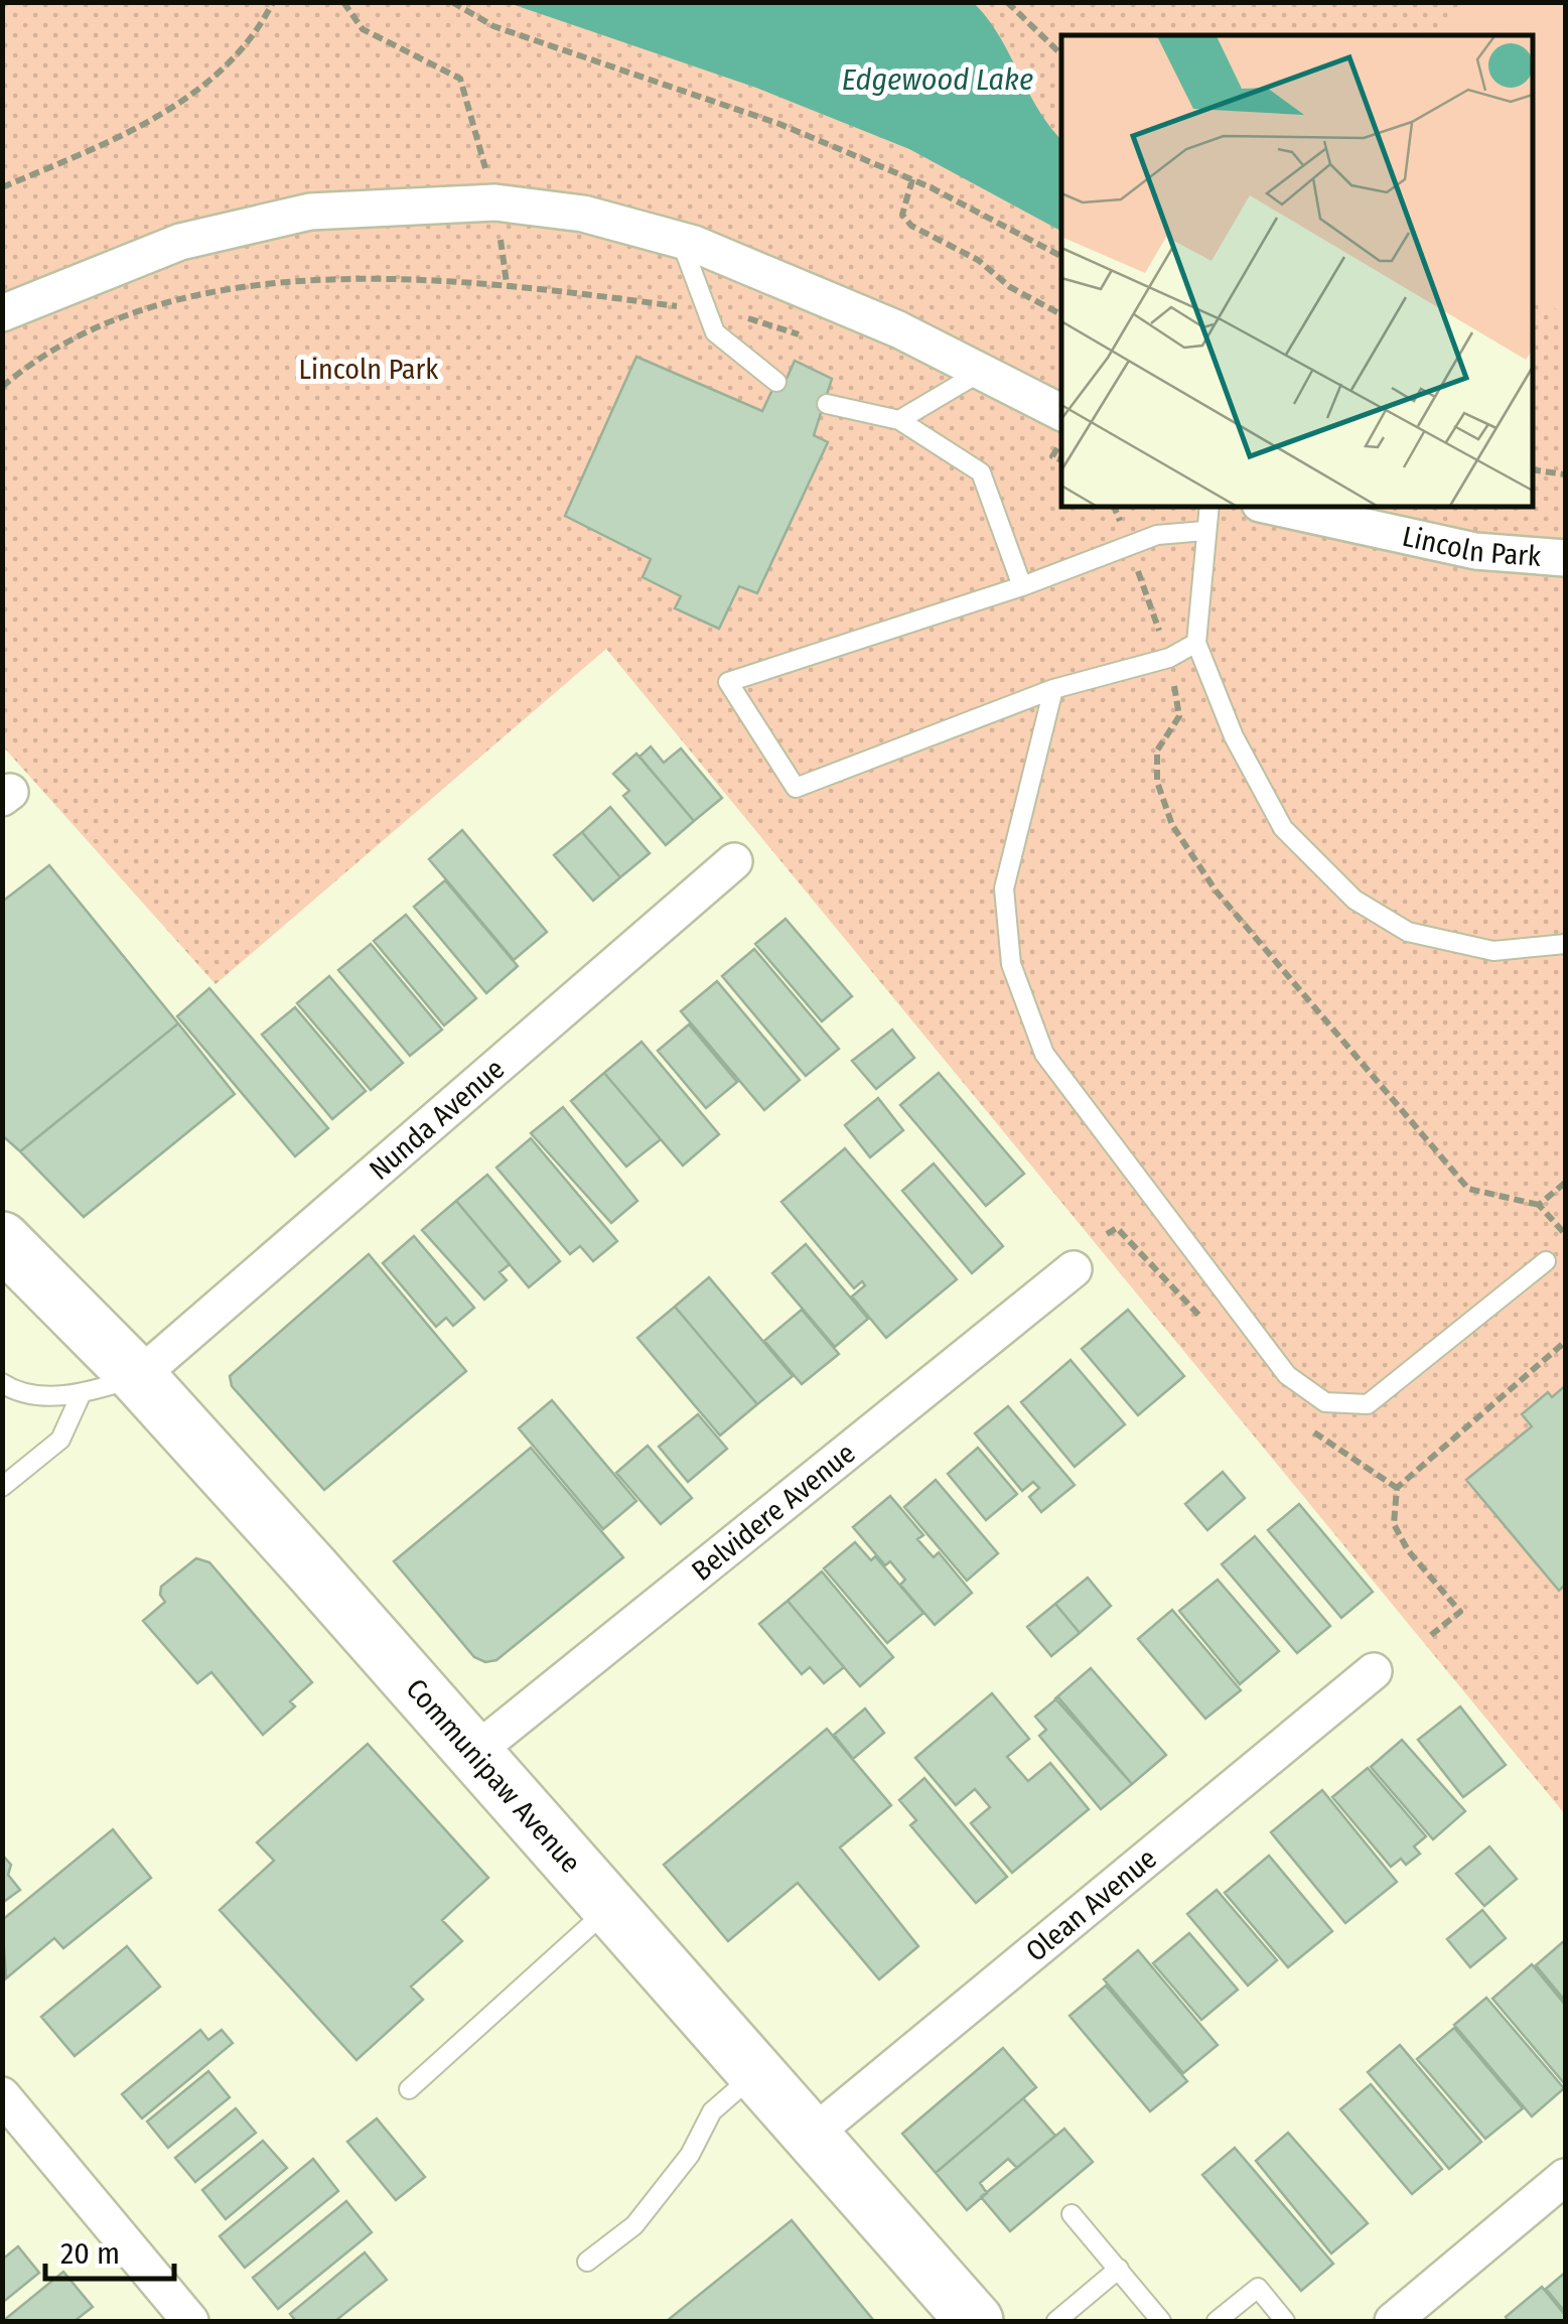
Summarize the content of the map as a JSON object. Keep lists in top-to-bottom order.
{
  "streets": {
    "main road": ["Communipaw Avenue"],
    "street": [
      "Lincoln Park",
      "Nunda Avenue",
      "Belvidere Avenue",
      "Olean Avenue"
    ]
  },
  "crossings": [
    ["Nunda Avenue", "Communipaw Avenue"],
    ["Belvidere Avenue", "Communipaw Avenue"],
    ["Communipaw Avenue", "Olean Avenue"]
  ],
  "water": ["Edgewood Lake"],
  "parks": ["Lincoln Park"],
  "scale_bar": "20 m"
}
